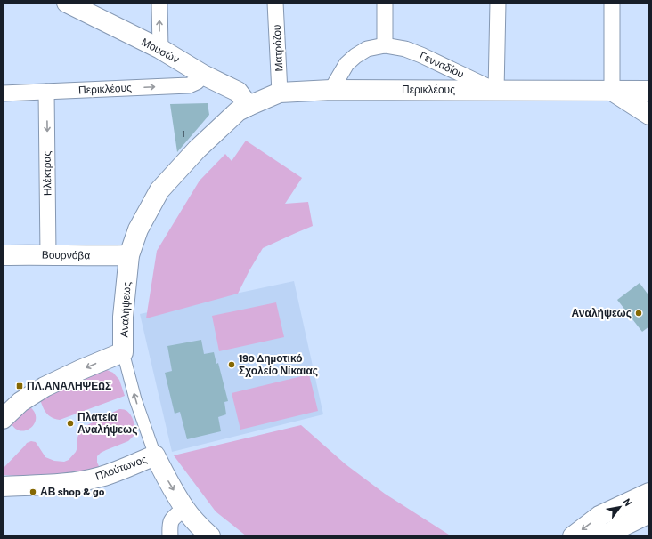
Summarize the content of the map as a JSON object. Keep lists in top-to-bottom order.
{
  "streets": {
    "street": [
      "Ματρόζου",
      "Μουσών",
      "Γενναδίου",
      "Περικλέους",
      "Ηλέκτρας",
      "Βουρνόβα",
      "Αναλήψεως",
      "Πλούτωνος"
    ]
  },
  "crossings": [
    ["Ματρόζου", "Περικλέους"],
    ["Μουσών", "Περικλέους"],
    ["Μουσών", "Αναλήψεως"],
    ["Γενναδίου", "Περικλέους"],
    ["Περικλέους", "Ηλέκτρας"],
    ["Περικλέους", "Αναλήψεως"],
    ["Ηλέκτρας", "Βουρνόβα"],
    ["Βουρνόβα", "Αναλήψεως"],
    ["Αναλήψεως", "Πλούτωνος"]
  ],
  "one_way": ["Ηλέκτρας"],
  "places": {
    "other": [
      "Αναλήψεως",
      "19ο Δημοτικό Σχολείο Νίκαιας",
      "Πλατεία Αναλήψεως",
      "ΑΒ shop & go"
    ],
    "transit": ["ΠΛ.ΑΝΑΛΗΨΕΩΣ"]
  },
  "house_numbers": ["1"],
  "north": "top right"
}
